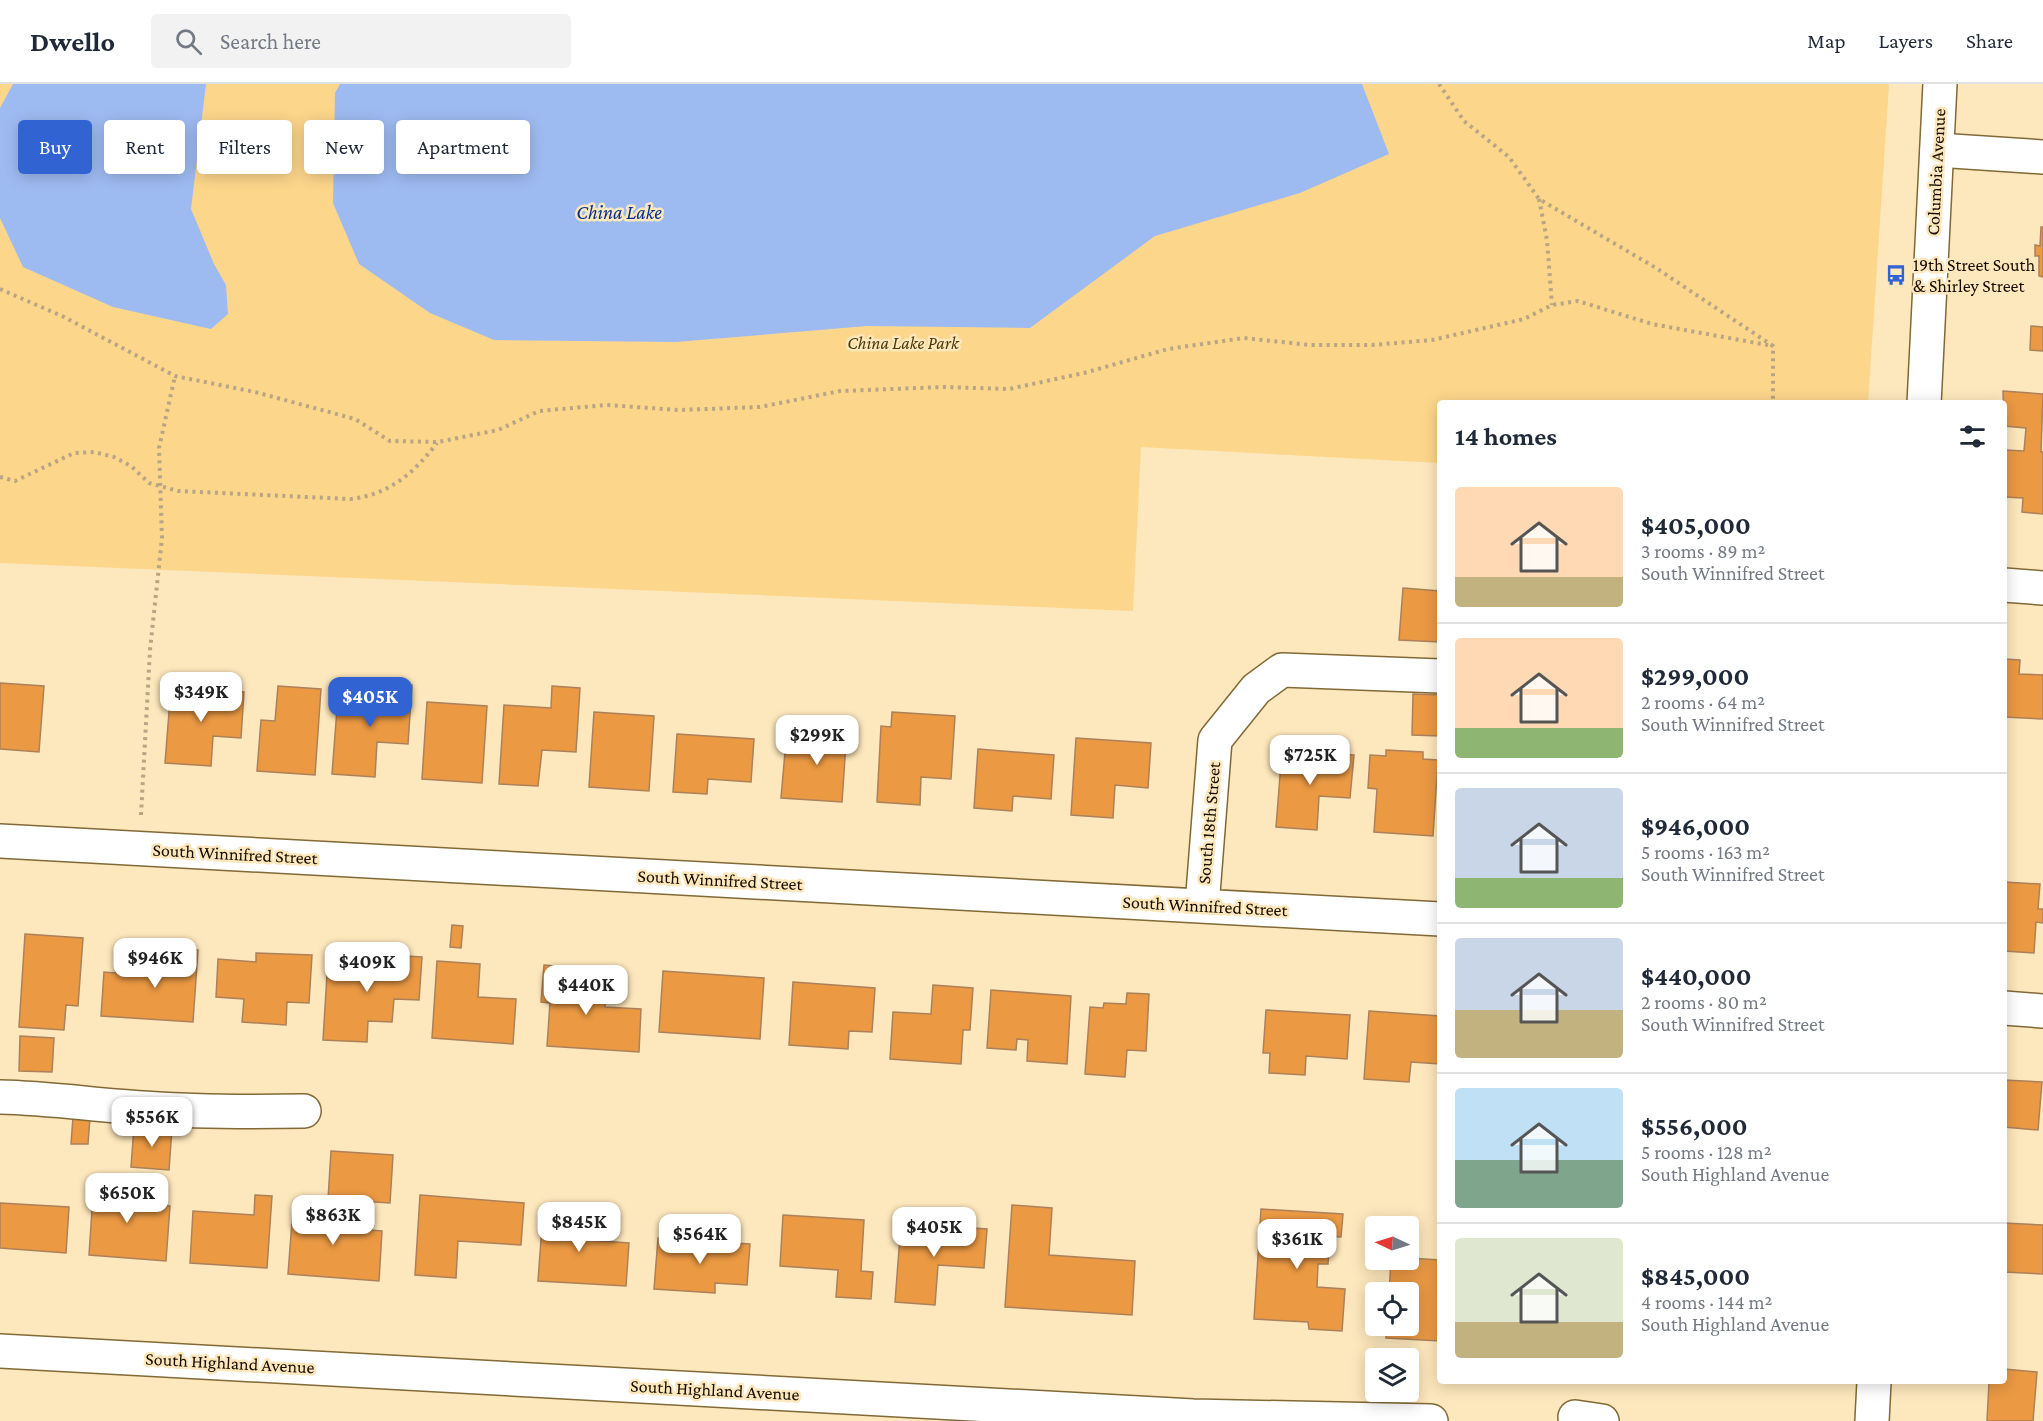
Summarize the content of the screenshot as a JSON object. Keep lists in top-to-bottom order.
{
  "streets": {
    "street": [
      "Columbia Avenue",
      "South 18th Street",
      "South Winnifred Street",
      "South Highland Avenue"
    ]
  },
  "crossings": [
    ["South 18th Street", "South Winnifred Street"]
  ],
  "water": ["China Lake"],
  "parks": ["China Lake Park"],
  "places": {
    "bus stop": ["19th Street South & Shirley Street"]
  },
  "north": "left",
  "page": {
    "header": "Dwello",
    "search": "Search here",
    "nav": ["Map", "Layers", "Share"],
    "chip": [
      "Buy",
      "Rent",
      "Filters",
      "New",
      "Apartment"
    ],
    "heading": "14 homes",
    "list": [
      {
        "name": "$405,000",
        "note": "3 rooms · 89 m² · South Winnifred Street"
      },
      {
        "name": "$299,000",
        "note": "2 rooms · 64 m² · South Winnifred Street"
      },
      {
        "name": "$946,000",
        "note": "5 rooms · 163 m² · South Winnifred Street"
      },
      {
        "name": "$440,000",
        "note": "2 rooms · 80 m² · South Winnifred Street"
      },
      {
        "name": "$556,000",
        "note": "5 rooms · 128 m² · South Highland Avenue"
      },
      {
        "name": "$845,000",
        "note": "4 rooms · 144 m² · South Highland Avenue"
      }
    ],
    "price": [
      "$349K",
      "$405K",
      "$299K",
      "$725K",
      "$946K",
      "$409K",
      "$440K",
      "$556K",
      "$650K",
      "$863K",
      "$845K",
      "$405K",
      "$564K",
      "$361K"
    ]
  }
}
